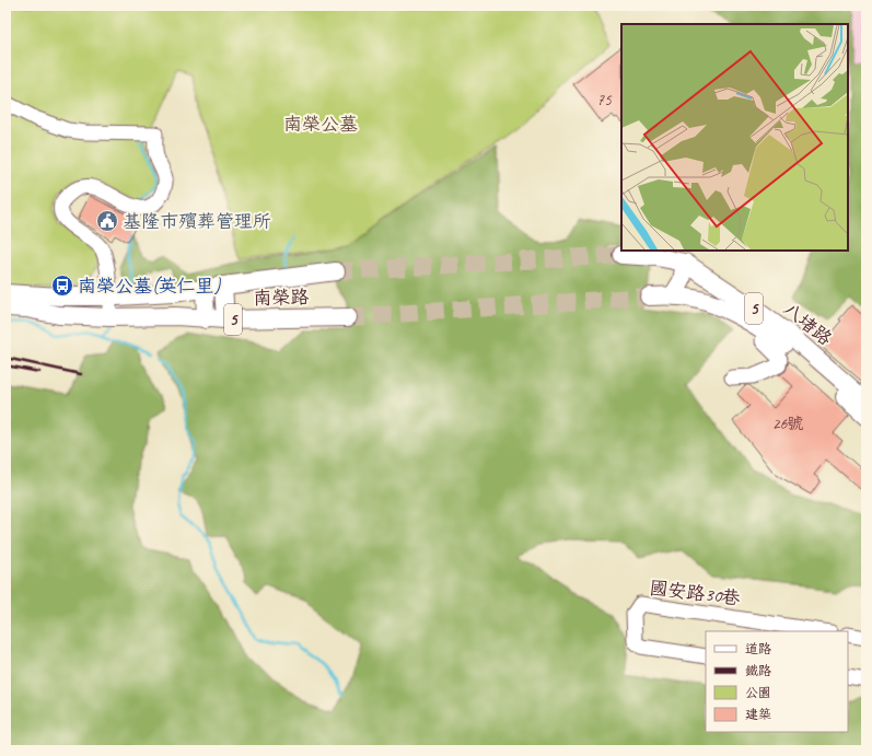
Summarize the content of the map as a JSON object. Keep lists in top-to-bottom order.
{
  "streets": {
    "main road": ["南榮路", "5", "八堵路"],
    "street": ["國安路30巷"]
  },
  "crossings": [
    ["南榮路", "5"]
  ],
  "parks": ["南榮公墓"],
  "places": {
    "public building": ["基隆市殯葬管理所"],
    "bus stop": ["南榮公墓(英仁里)"]
  },
  "house_numbers": ["75", "26號"],
  "legend": [
    "道路",
    "鐵路",
    "公園",
    "建築"
  ]
}
